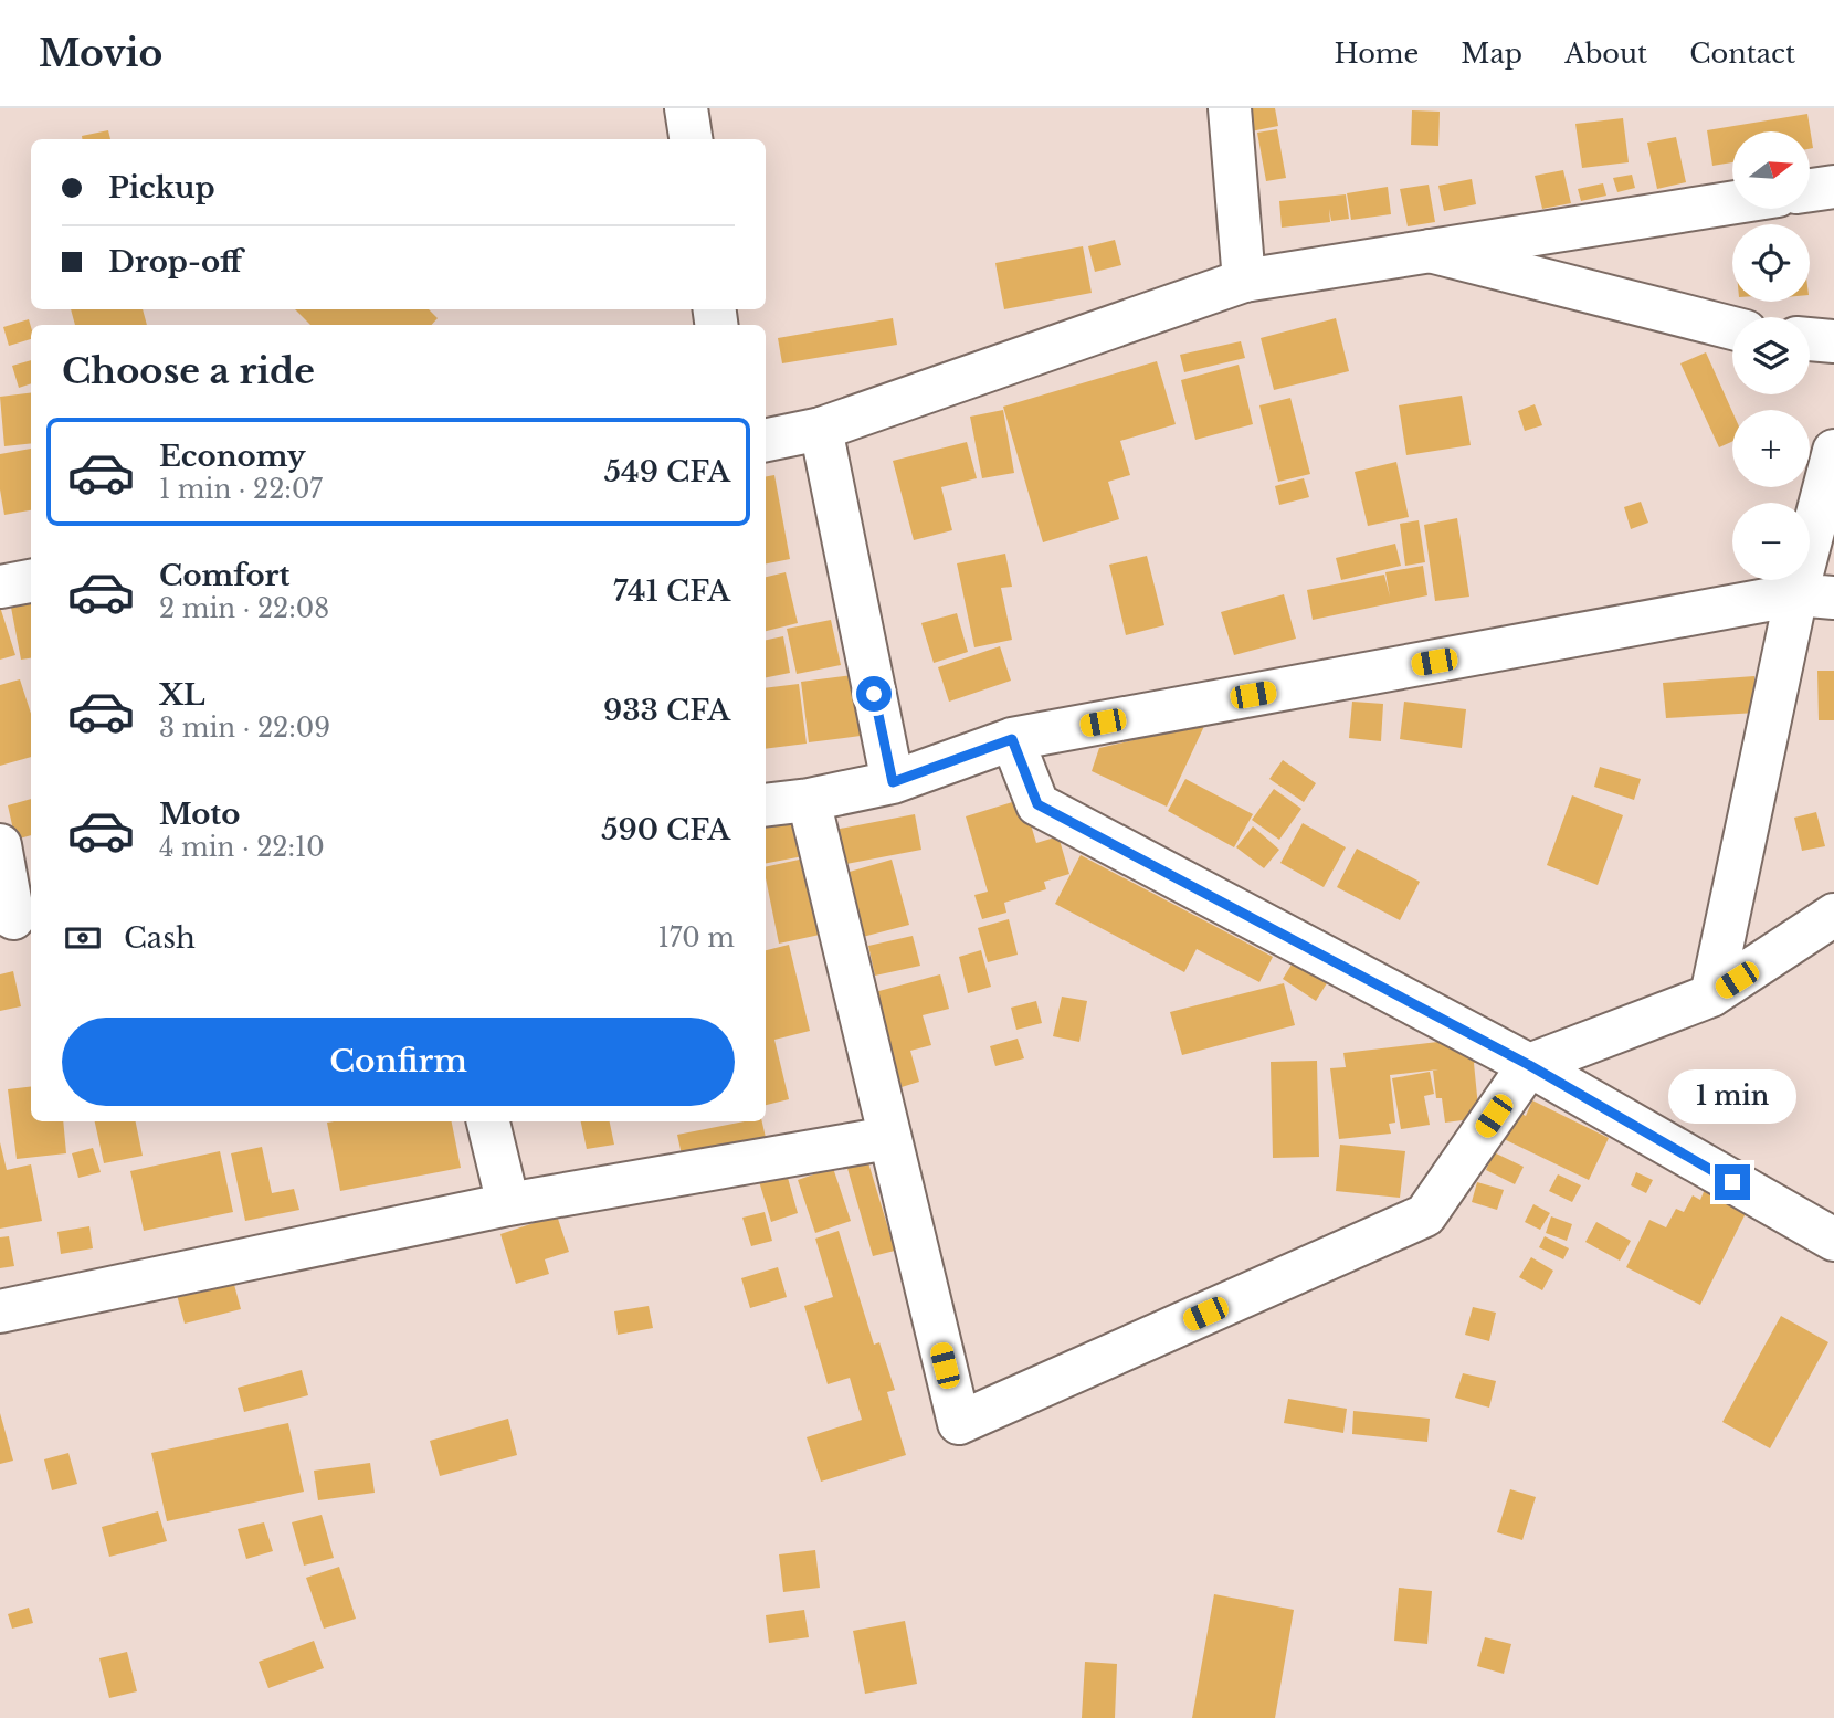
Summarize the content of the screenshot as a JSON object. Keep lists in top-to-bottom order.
{
  "north": "right",
  "page": {
    "header": "Movio",
    "nav": [
      "Home",
      "Map",
      "About",
      "Contact"
    ],
    "map_buttons": ["+", "−"],
    "banner": ["Pickup", "Drop-off"],
    "heading": "Choose a ride",
    "list": [
      {
        "name": "Economy",
        "note": "1 min · 22:07",
        "value": "549 CFA"
      },
      {
        "name": "Comfort",
        "note": "2 min · 22:08",
        "value": "741 CFA"
      },
      {
        "name": "XL",
        "note": "3 min · 22:09",
        "value": "933 CFA"
      },
      {
        "name": "Moto",
        "note": "4 min · 22:10",
        "value": "590 CFA"
      }
    ],
    "pay": ["Cash", "170 m"],
    "buttons": "Confirm",
    "bubble": "1 min"
  }
}
